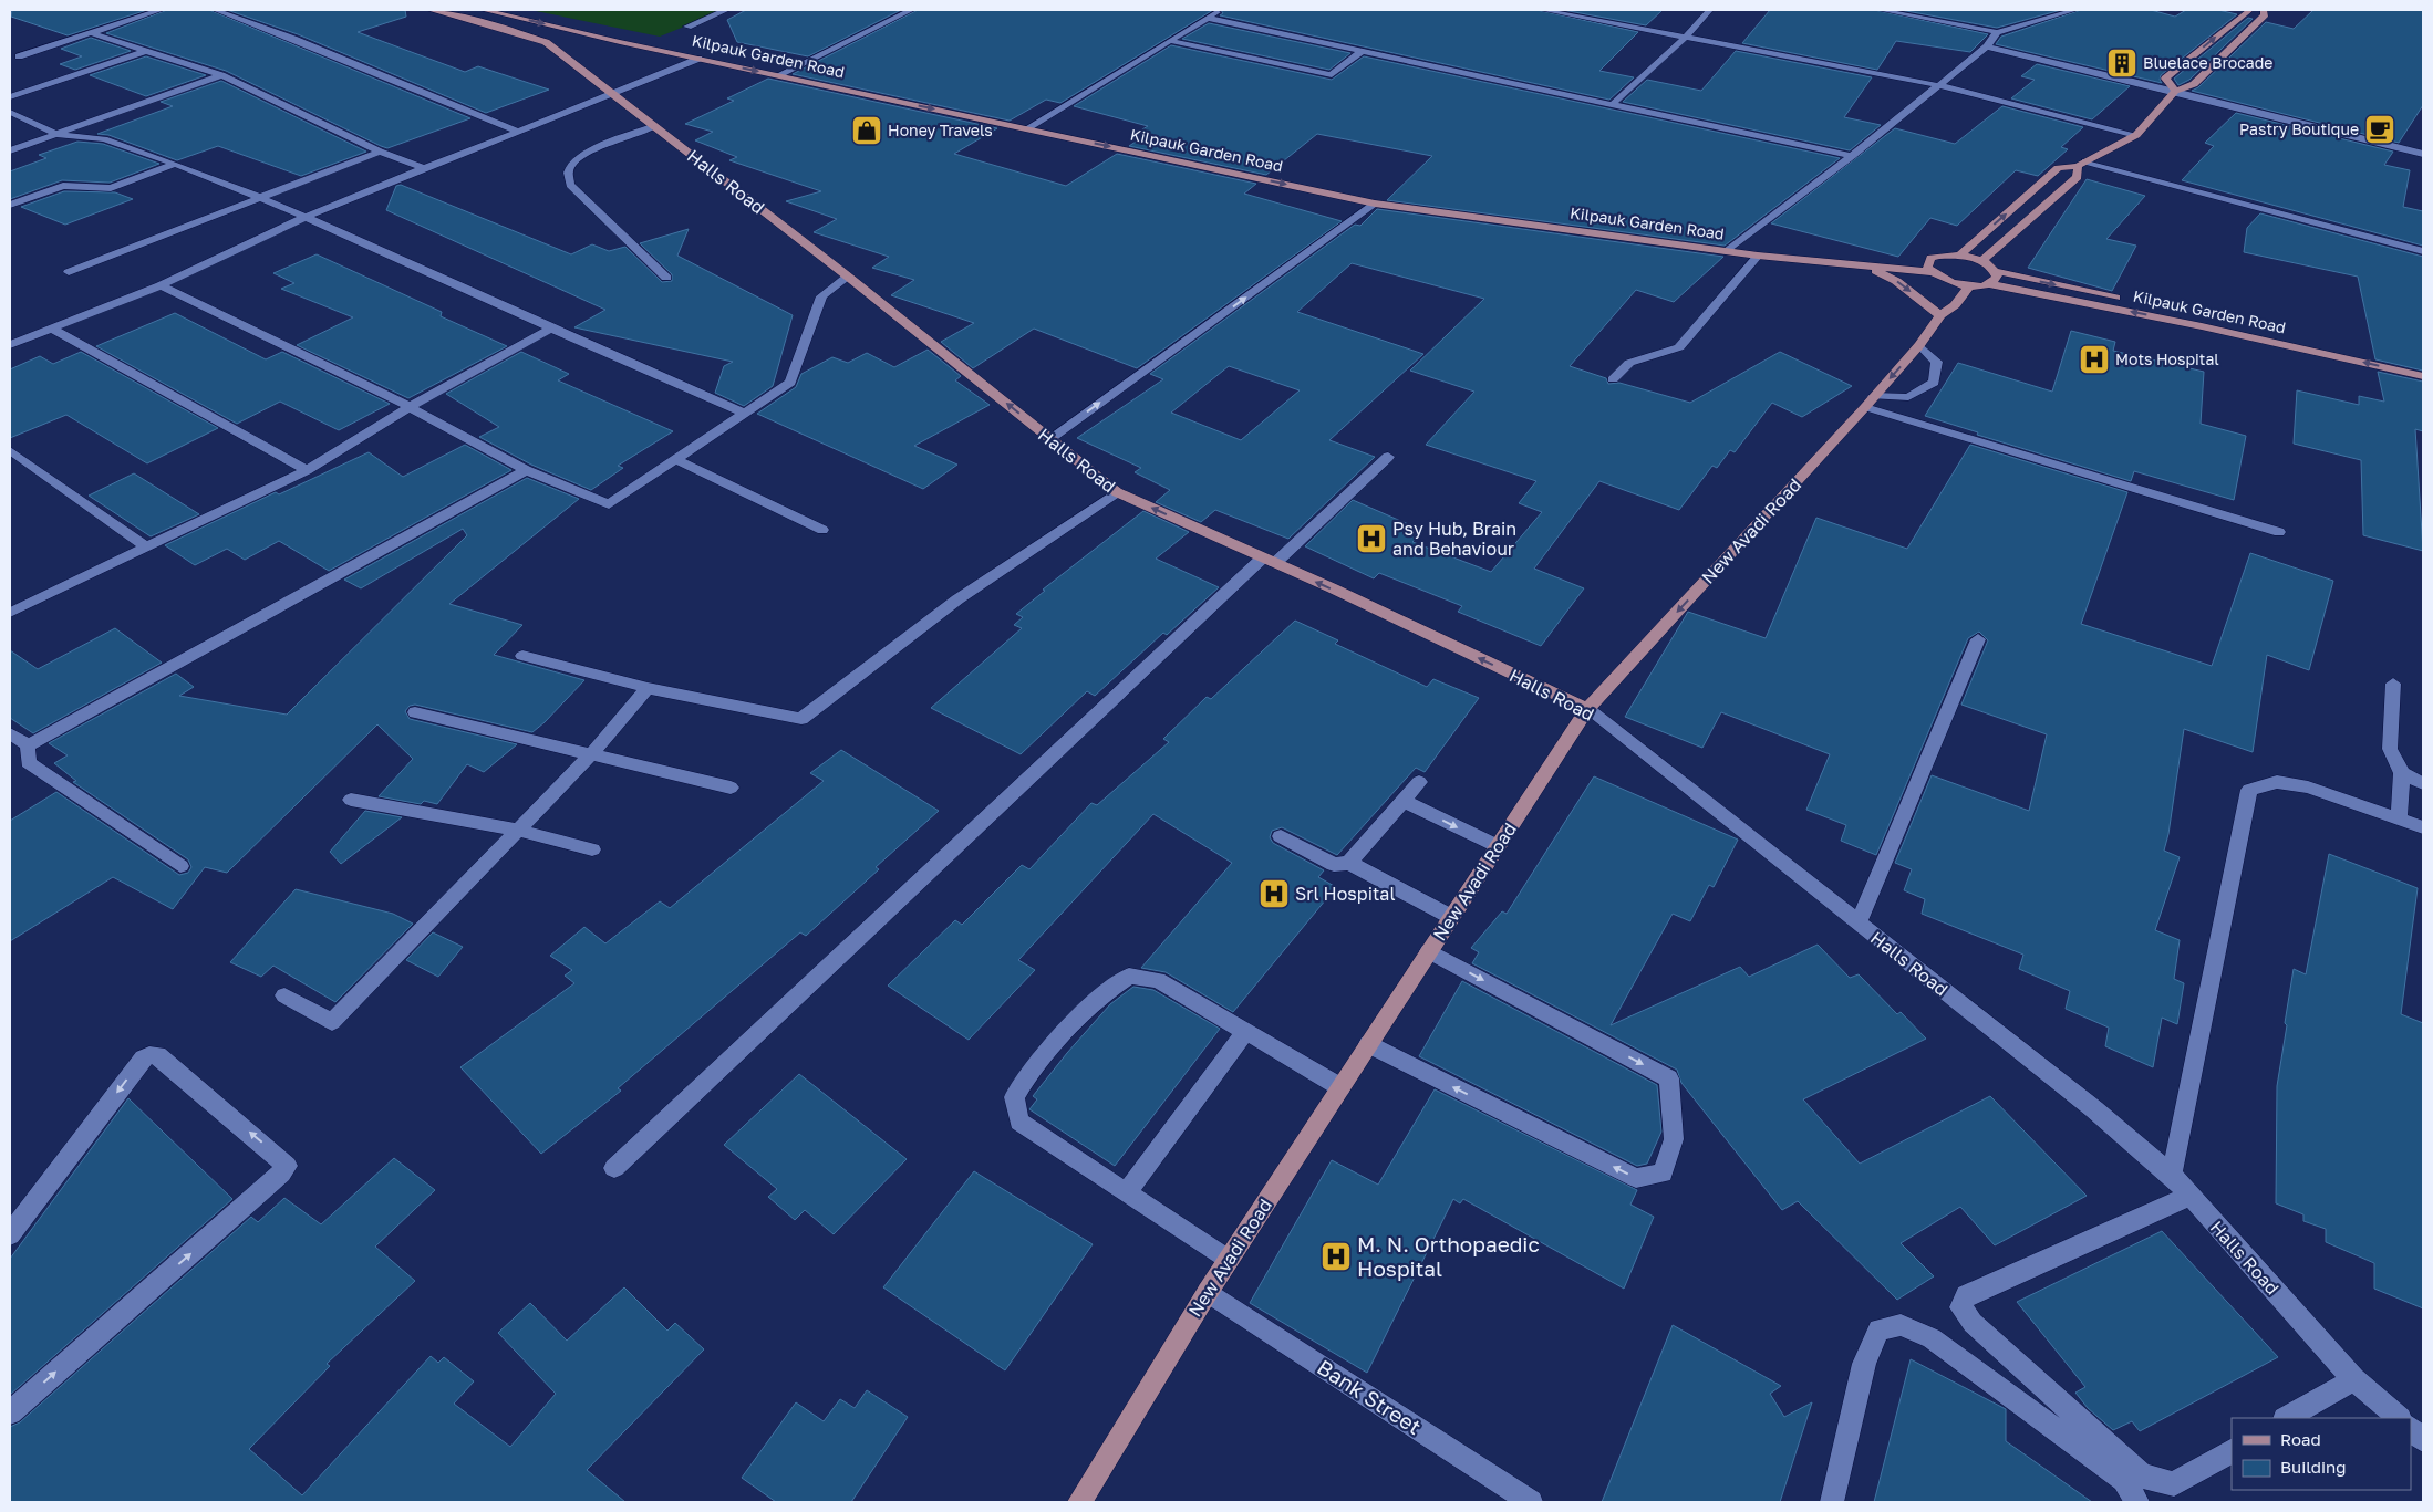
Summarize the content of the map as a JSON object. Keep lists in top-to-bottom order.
{
  "streets": {
    "main road": ["Kilpauk Garden Road", "Halls Road", "New Avadi Road"],
    "street": ["Bank Street"]
  },
  "crossings": [
    ["Kilpauk Garden Road", "New Avadi Road"],
    ["Halls Road", "New Avadi Road"],
    ["New Avadi Road", "Bank Street"]
  ],
  "places": {
    "building": ["Bluelace Brocade"],
    "cafe": ["Pastry Boutique"],
    "shop": ["Honey Travels"],
    "hospital": [
      "Mots Hospital",
      "Psy Hub, Brain and Behaviour",
      "Srl Hospital",
      "M. N. Orthopaedic Hospital"
    ]
  },
  "legend": ["Road", "Building"]
}
